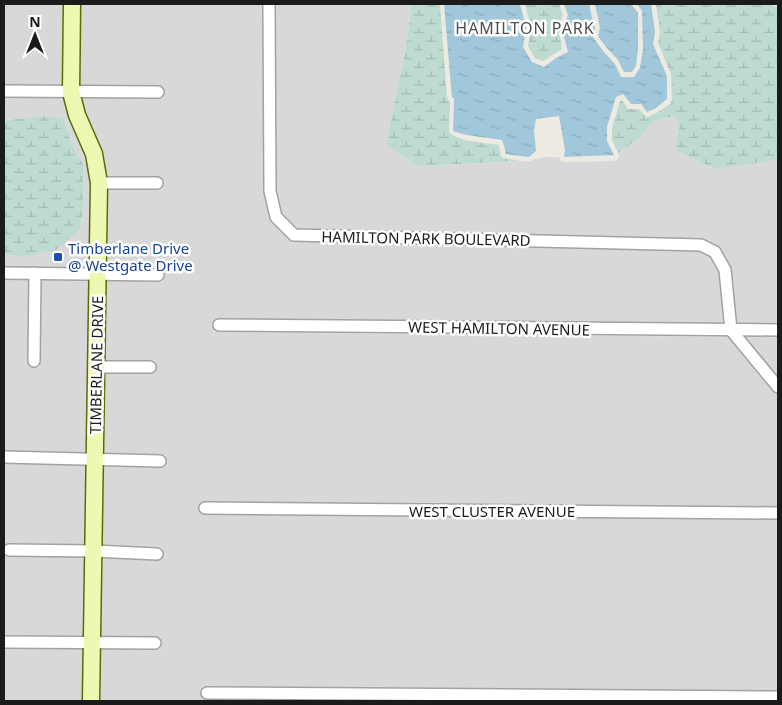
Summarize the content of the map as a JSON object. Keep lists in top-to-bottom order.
{
  "streets": {
    "street": [
      "HAMILTON PARK BOULEVARD",
      "WEST HAMILTON AVENUE",
      "TIMBERLANE DRIVE",
      "WEST CLUSTER AVENUE"
    ]
  },
  "crossings": [
    ["HAMILTON PARK BOULEVARD", "WEST HAMILTON AVENUE"]
  ],
  "districts": ["HAMILTON PARK"],
  "places": {
    "transit": ["Timberlane Drive @ Westgate Drive"]
  },
  "north": "top"
}
